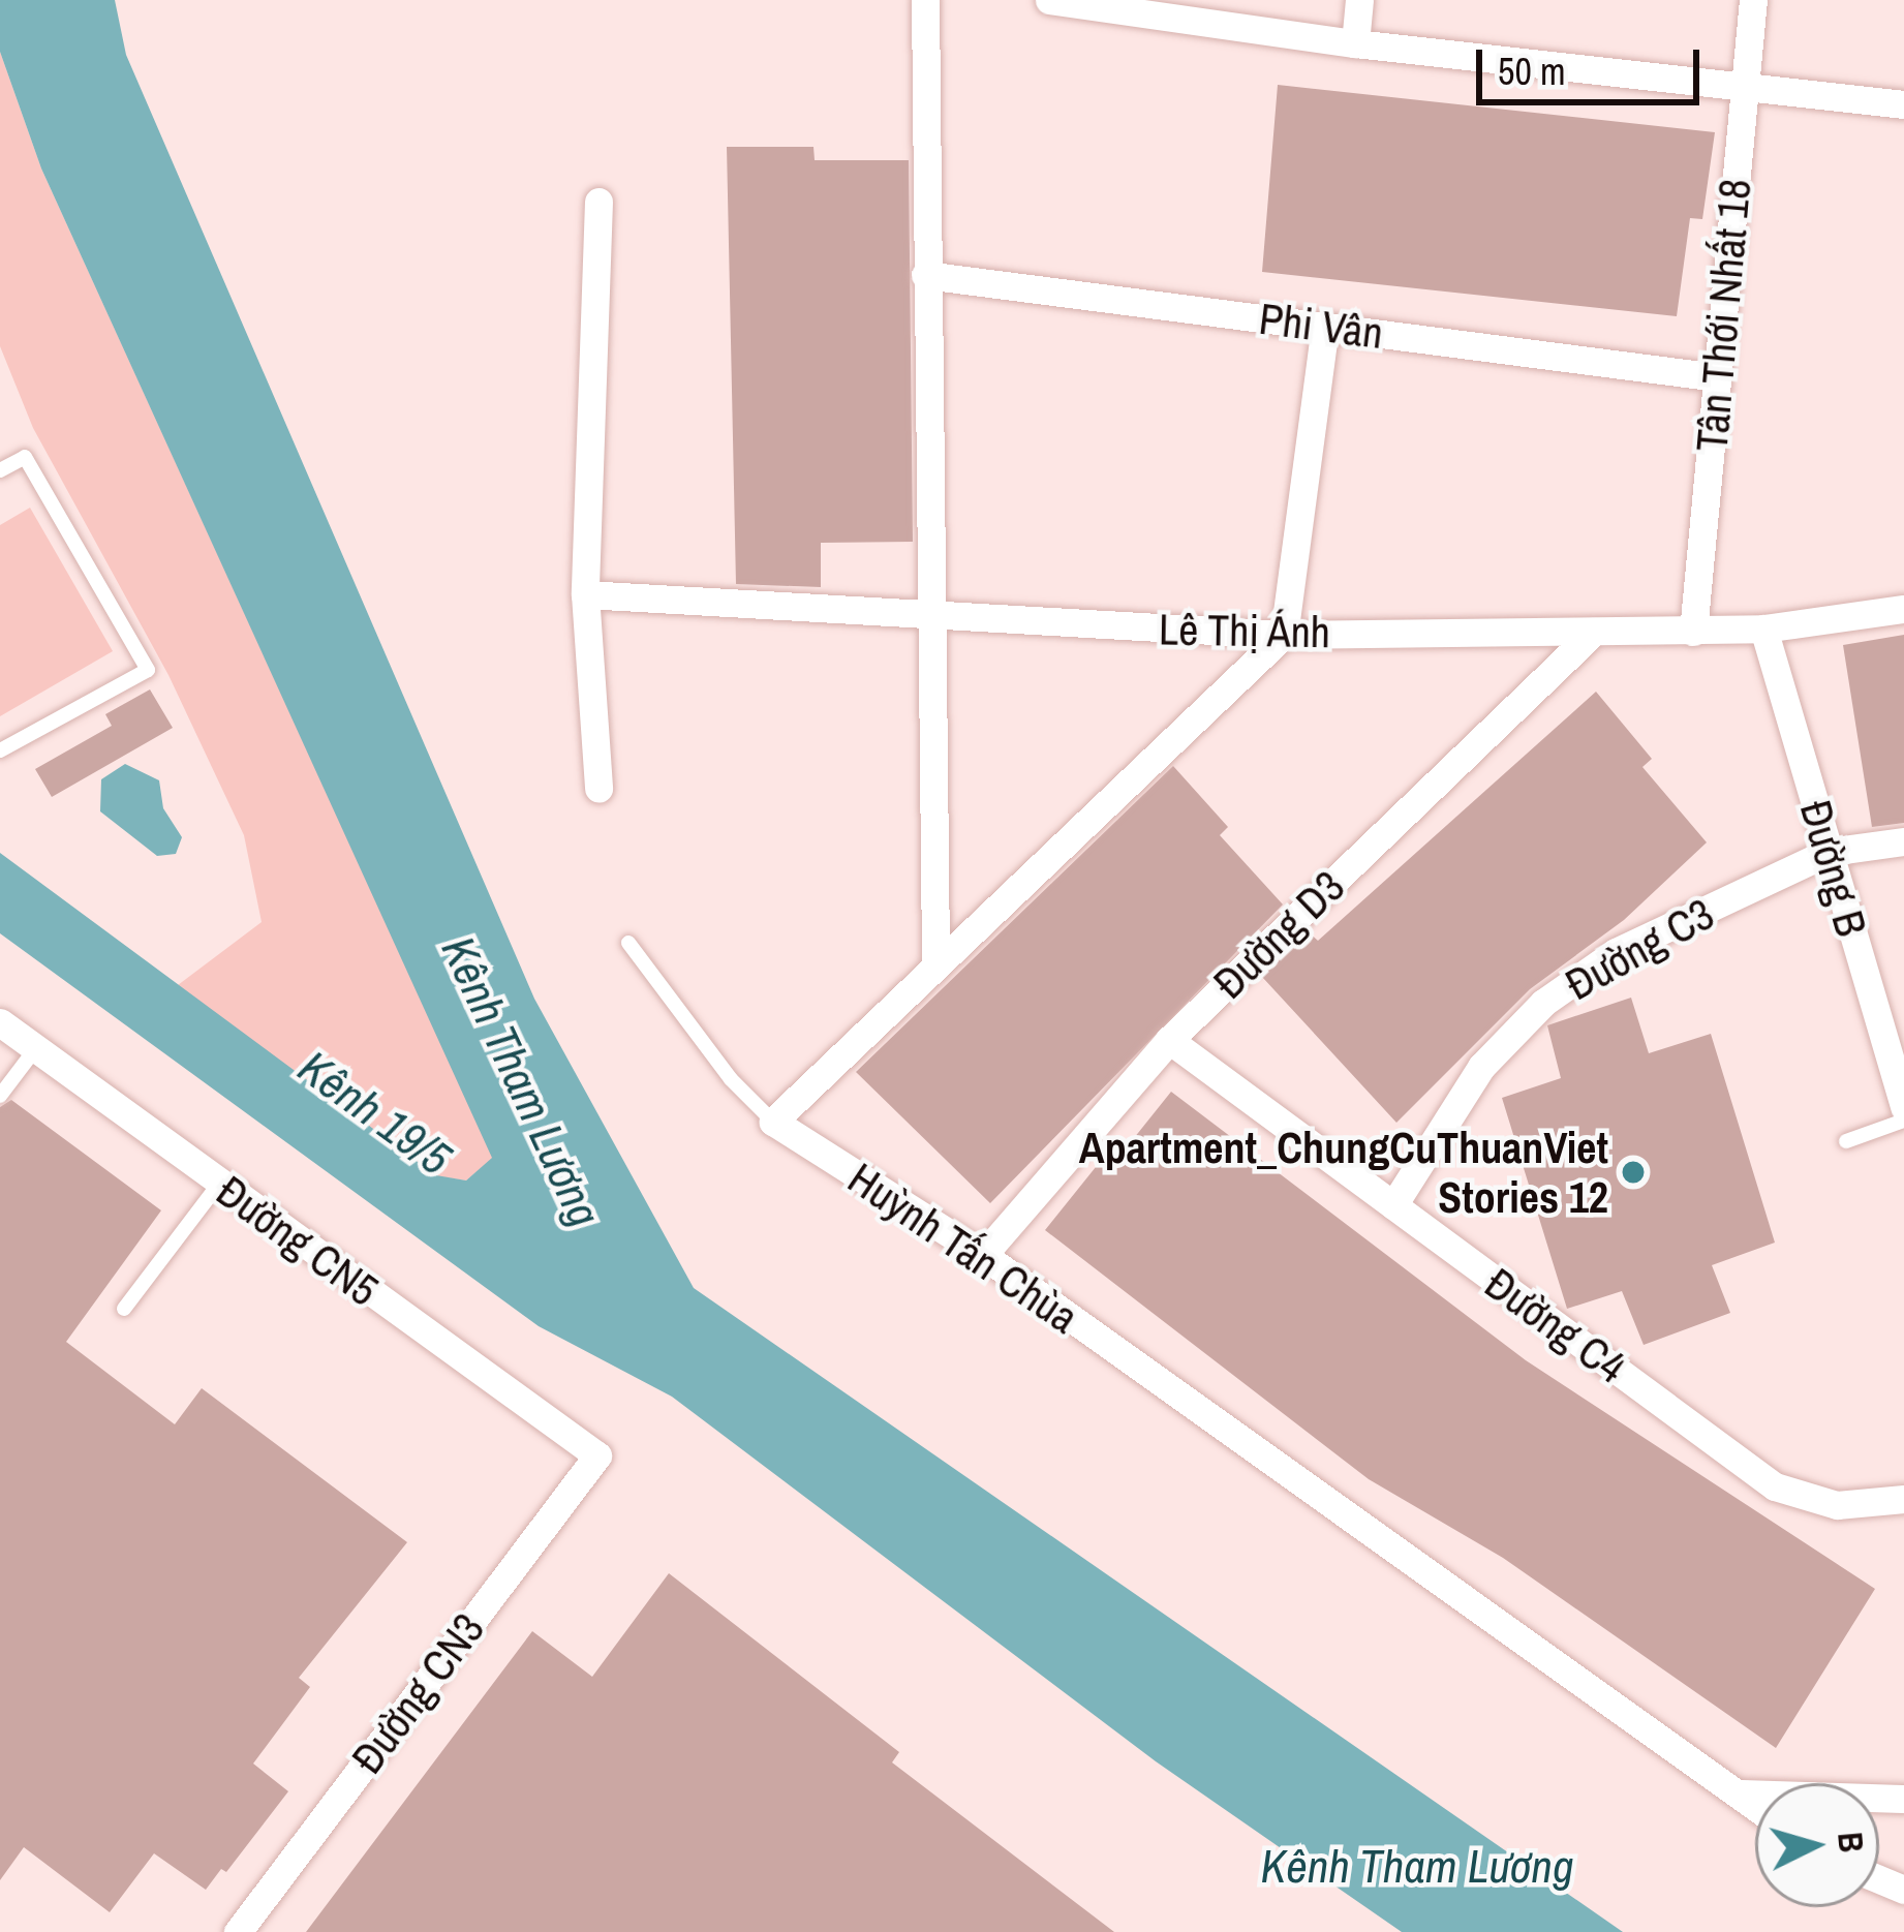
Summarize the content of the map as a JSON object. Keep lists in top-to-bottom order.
{
  "streets": {
    "street": [
      "Tân Thới Nhất 18",
      "Phi Vân",
      "Lê Thị Ánh",
      "Đường B",
      "Đường D3",
      "Đường C3",
      "Đường CN5",
      "Huỳnh Tấn Chùa",
      "Đường C4",
      "Đường CN3"
    ]
  },
  "crossings": [
    ["Tân Thới Nhất 18", "Phi Vân"],
    ["Tân Thới Nhất 18", "Lê Thị Ánh"],
    ["Lê Thị Ánh", "Đường B"],
    ["Lê Thị Ánh", "Đường D3"],
    ["Đường B", "Đường C3"],
    ["Đường D3", "Huỳnh Tấn Chùa"],
    ["Đường D3", "Đường C4"],
    ["Đường C3", "Đường C4"],
    ["Đường CN5", "Đường CN3"]
  ],
  "water": ["Kênh Tham Lương", "Kênh 19/5"],
  "places": ["Apartment_ChungCuThuanViet Stories 12"],
  "scale_bar": "50 m",
  "north": "right"
}
